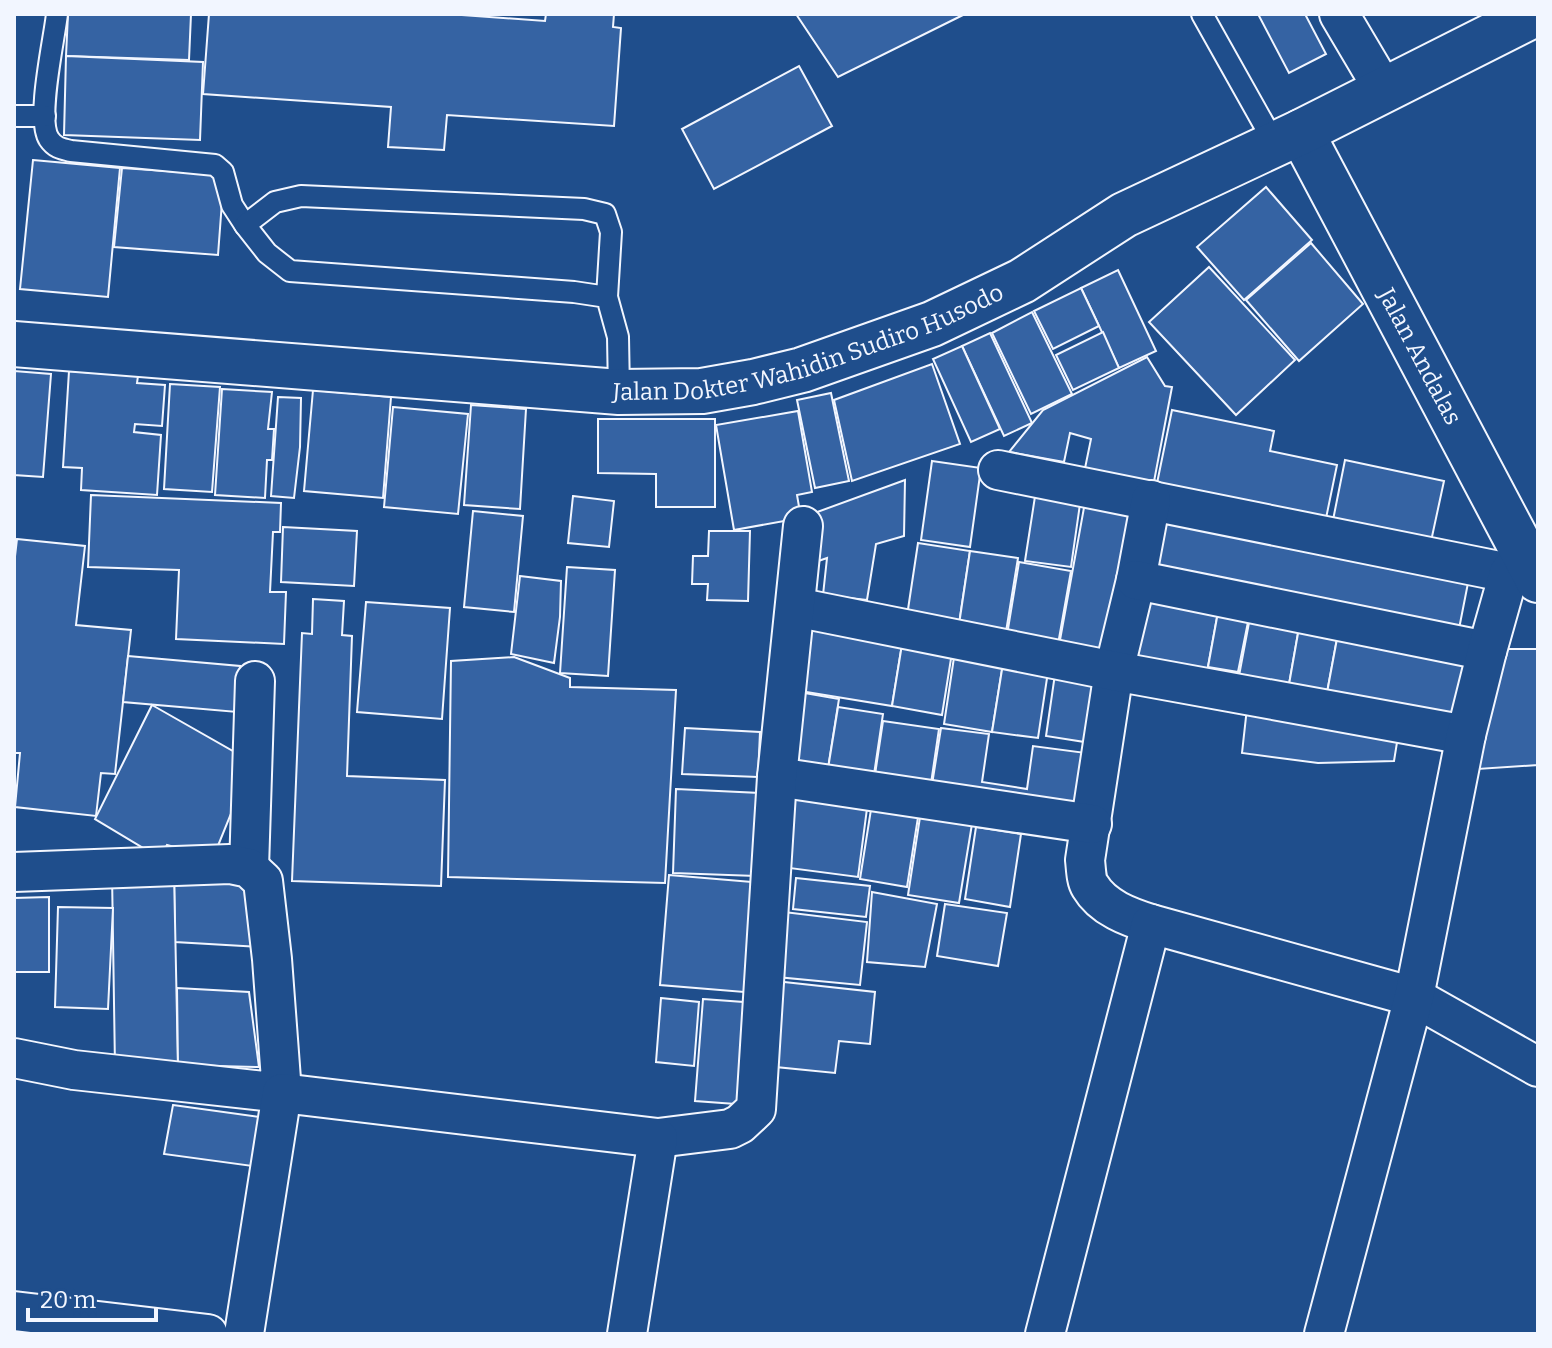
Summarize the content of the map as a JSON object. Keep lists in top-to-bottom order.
{
  "streets": {
    "main road": ["Jalan Dokter Wahidin Sudiro Husodo", "Jalan Andalas"]
  },
  "crossings": [
    ["Jalan Dokter Wahidin Sudiro Husodo", "Jalan Andalas"]
  ],
  "scale_bar": "20 m"
}
